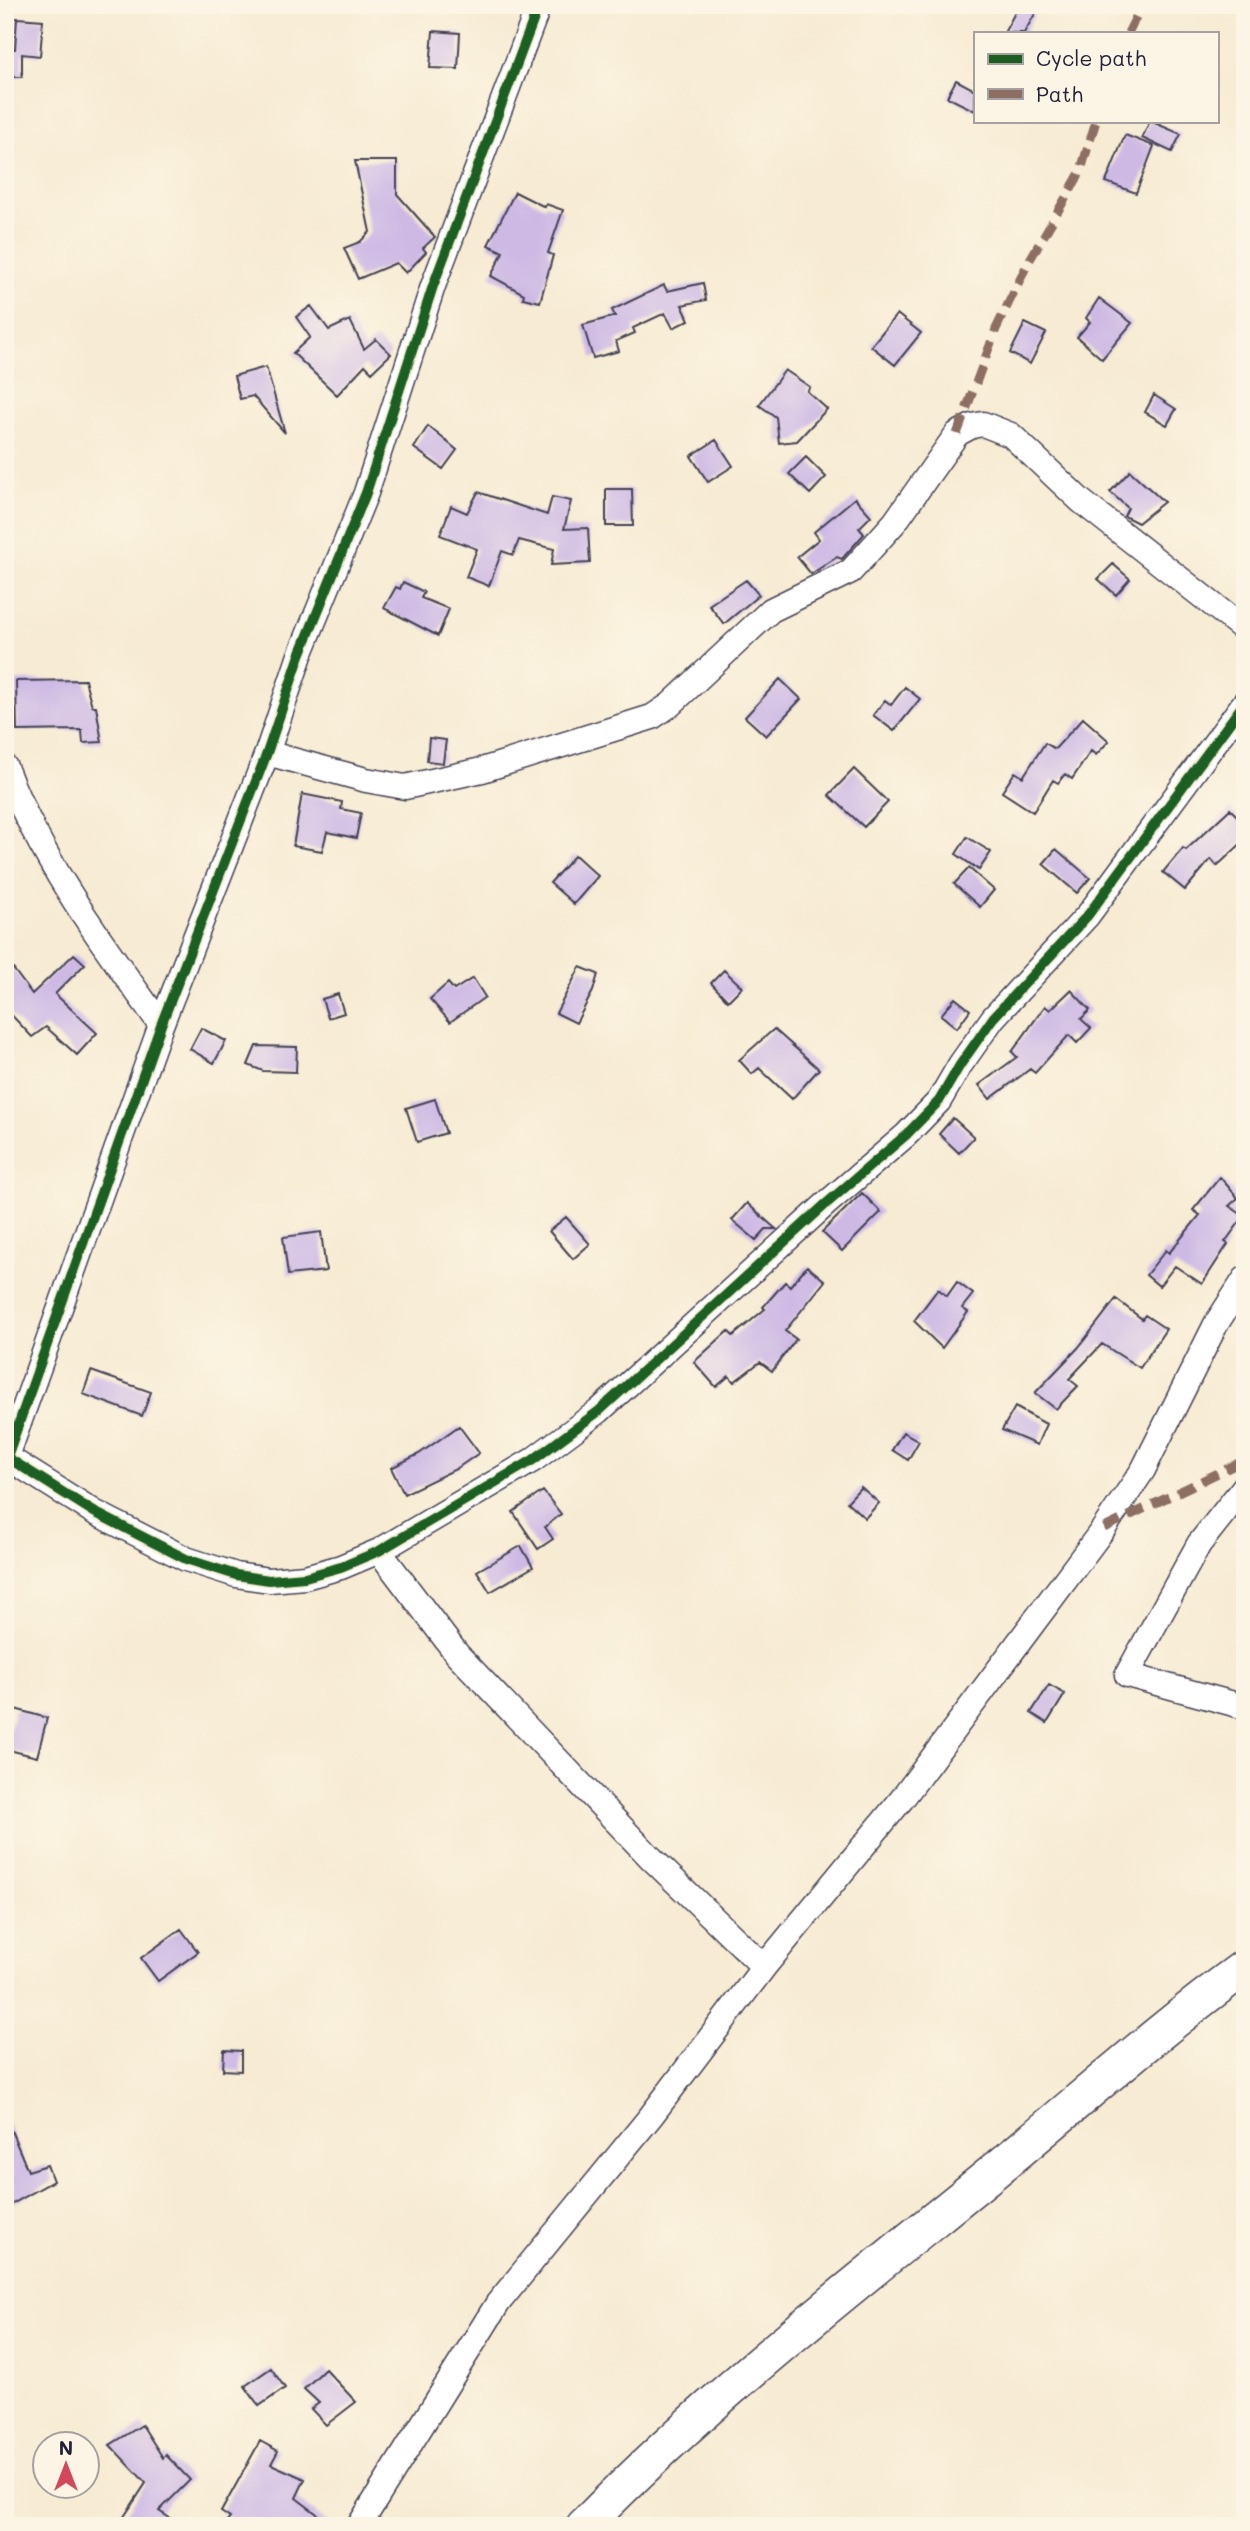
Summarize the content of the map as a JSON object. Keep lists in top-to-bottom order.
{
  "legend": ["Cycle path", "Path"],
  "north": "top"
}
